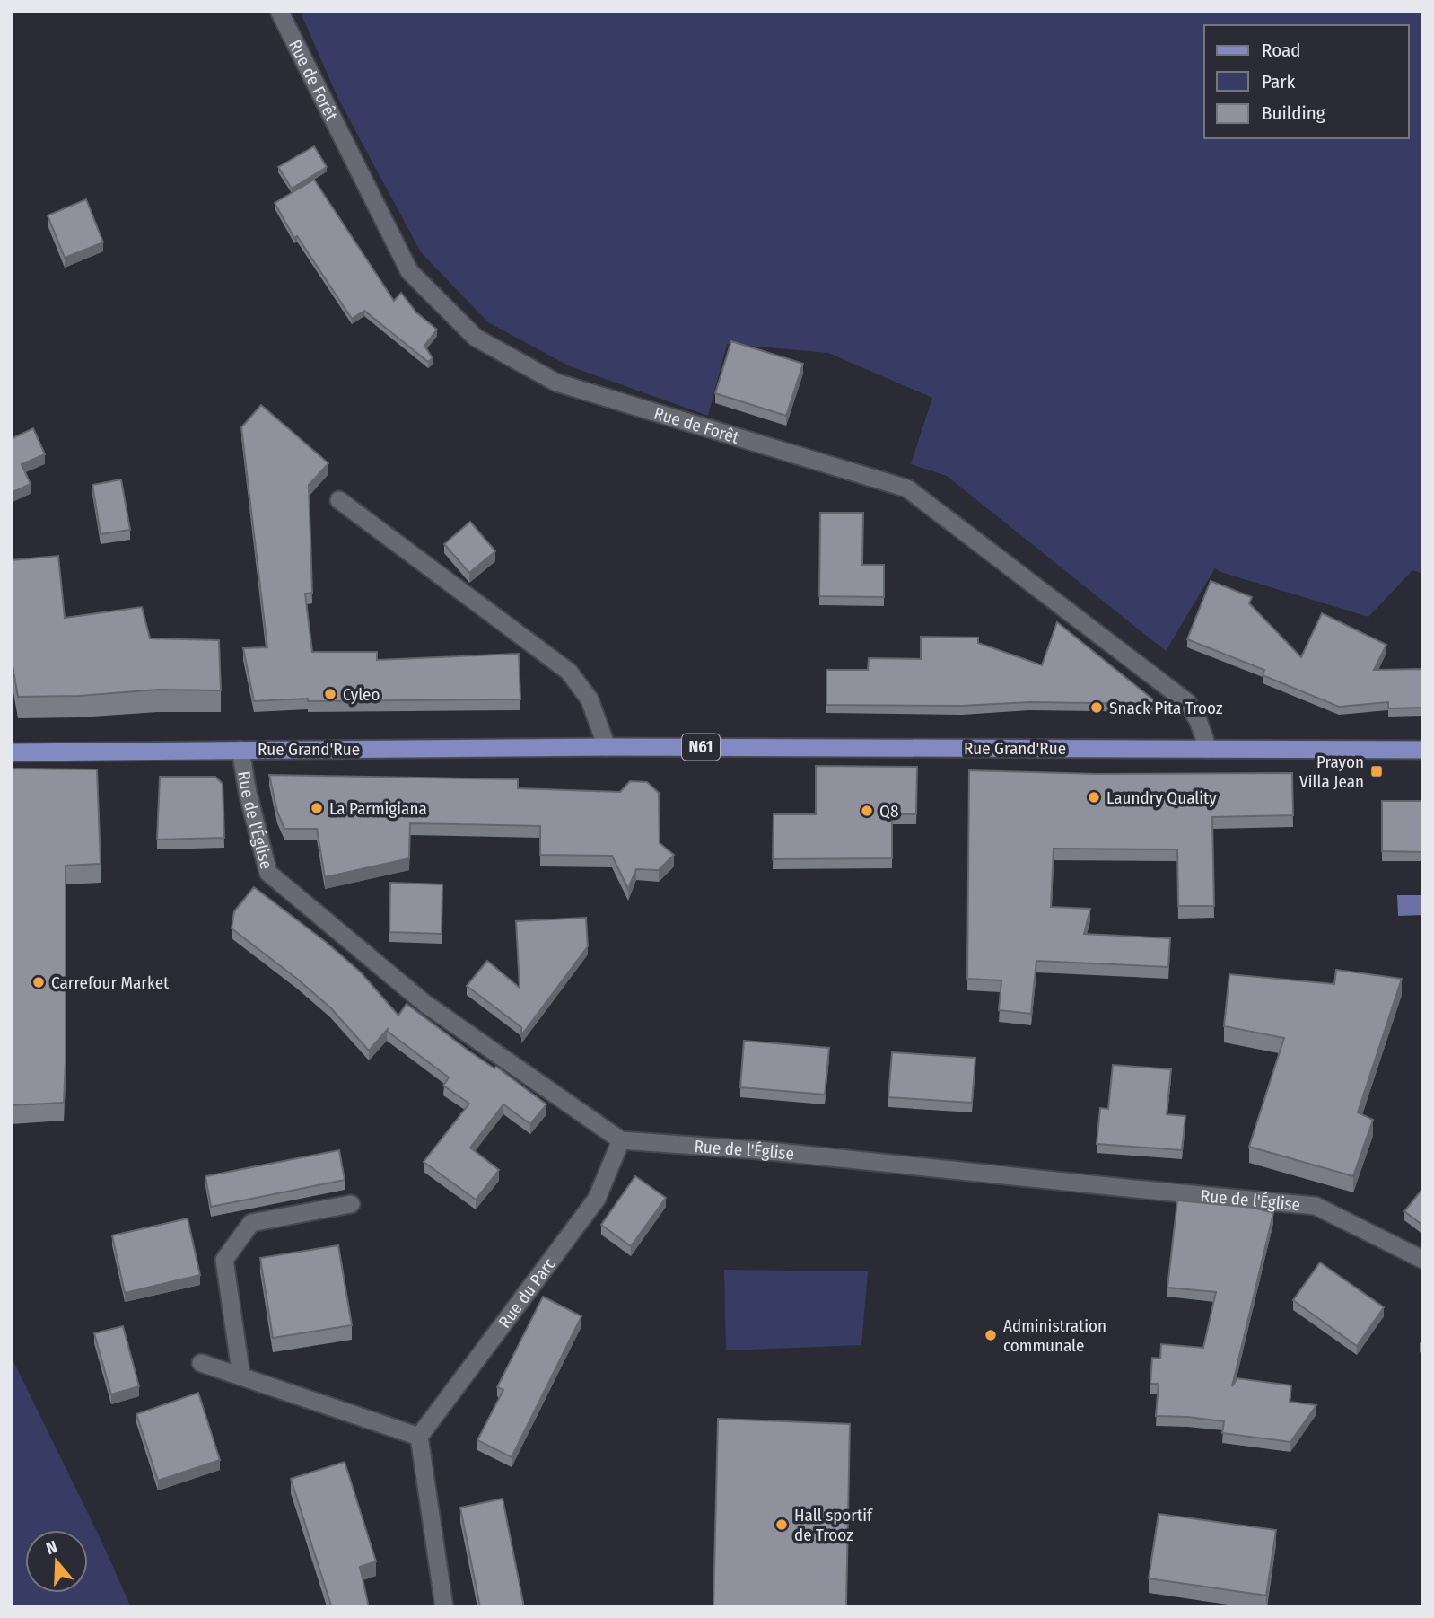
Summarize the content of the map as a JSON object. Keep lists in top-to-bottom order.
{
  "streets": {
    "main road": ["N61", "Rue Grand'Rue"],
    "street": ["Rue de Forêt", "Rue de l'Église", "Rue du Parc"]
  },
  "crossings": [
    ["Rue de Forêt", "Rue Grand'Rue"],
    ["Rue Grand'Rue", "Rue de l'Église"],
    ["Rue de l'Église", "Rue du Parc"]
  ],
  "places": {
    "other": [
      "Cyleo",
      "Snack Pita Trooz",
      "Laundry Quality",
      "La Parmigiana",
      "Q8",
      "Carrefour Market",
      "Administration communale",
      "Hall sportif de Trooz"
    ],
    "transit": ["Prayon Villa Jean"]
  },
  "legend": ["Road", "Park", "Building"],
  "north": "top"
}
